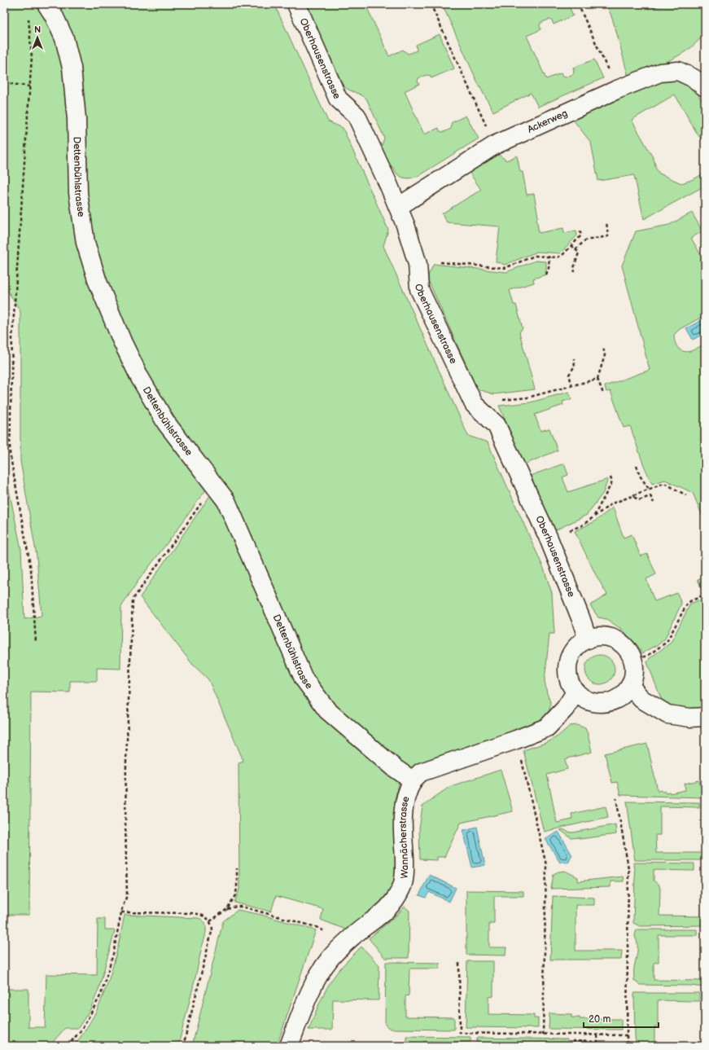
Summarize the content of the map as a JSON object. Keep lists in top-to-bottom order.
{
  "streets": {
    "street": [
      "Oberhausenstrasse",
      "Ackerweg",
      "Dettenbühlstrasse",
      "Wannächerstrasse"
    ]
  },
  "crossings": [
    ["Oberhausenstrasse", "Ackerweg"],
    ["Dettenbühlstrasse", "Wannächerstrasse"]
  ],
  "scale_bar": "20 m",
  "north": "top"
}
